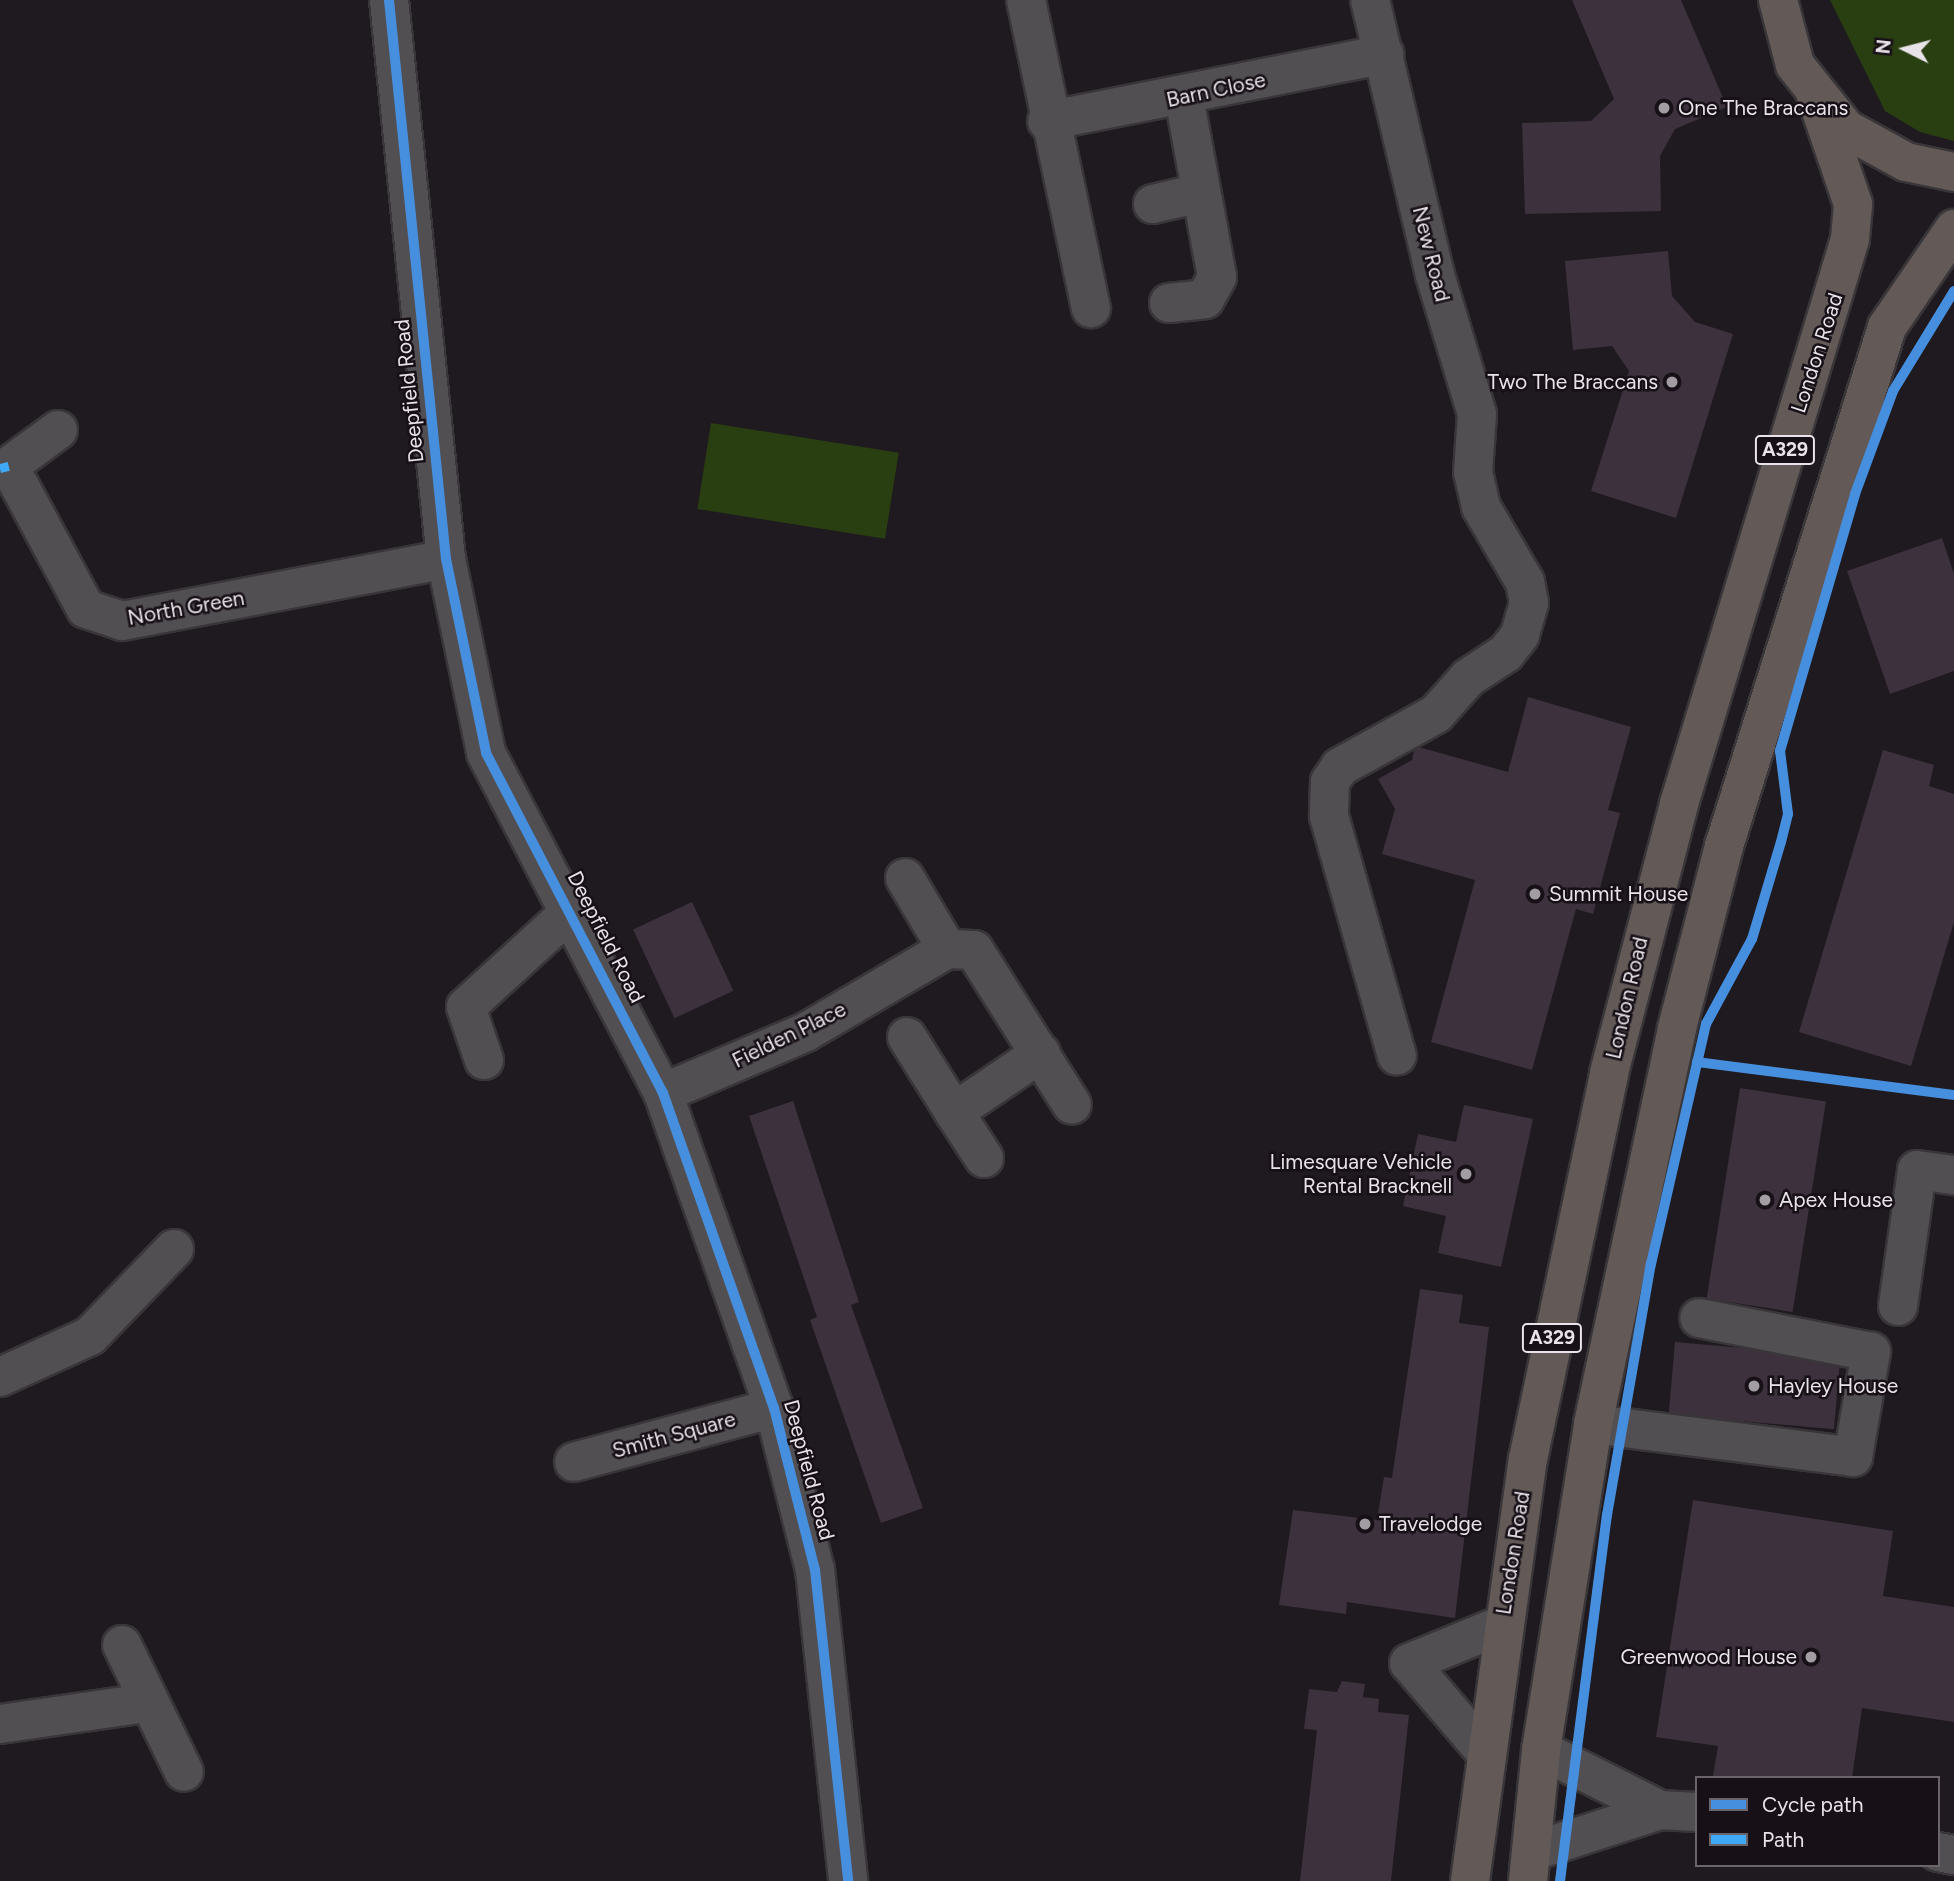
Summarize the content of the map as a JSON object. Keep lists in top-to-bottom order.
{
  "streets": {
    "main road": ["London Road", "A329"],
    "street": [
      "Barn Close",
      "New Road",
      "Deepfield Road",
      "North Green",
      "Fielden Place",
      "Smith Square"
    ]
  },
  "crossings": [
    ["Barn Close", "New Road"],
    ["London Road", "A329"],
    ["Deepfield Road", "North Green"],
    ["Deepfield Road", "Fielden Place"],
    ["Deepfield Road", "Smith Square"]
  ],
  "places": [
    "One The Braccans",
    "Two The Braccans",
    "Summit House",
    "Limesquare Vehicle Rental Bracknell",
    "Apex House",
    "Hayley House",
    "Travelodge",
    "Greenwood House"
  ],
  "legend": ["Cycle path", "Path"],
  "north": "left"
}
